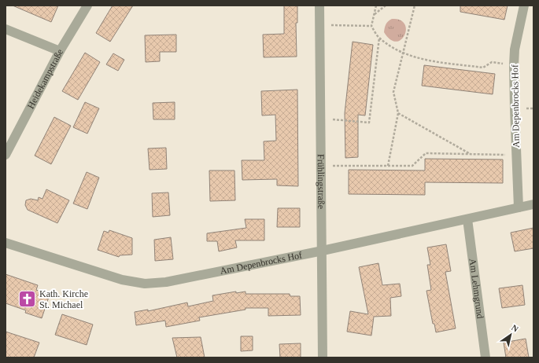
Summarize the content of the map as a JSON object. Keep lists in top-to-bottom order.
{
  "streets": {
    "street": [
      "Heidekampstraße",
      "Am Depenbrocks Hof",
      "Frühlingstraße",
      "Am Lehmgrund"
    ]
  },
  "crossings": [
    ["Am Depenbrocks Hof", "Frühlingstraße"],
    ["Am Depenbrocks Hof", "Am Lehmgrund"]
  ],
  "places": {
    "church": ["Kath. Kirche St. Michael"]
  },
  "north": "top right"
}
